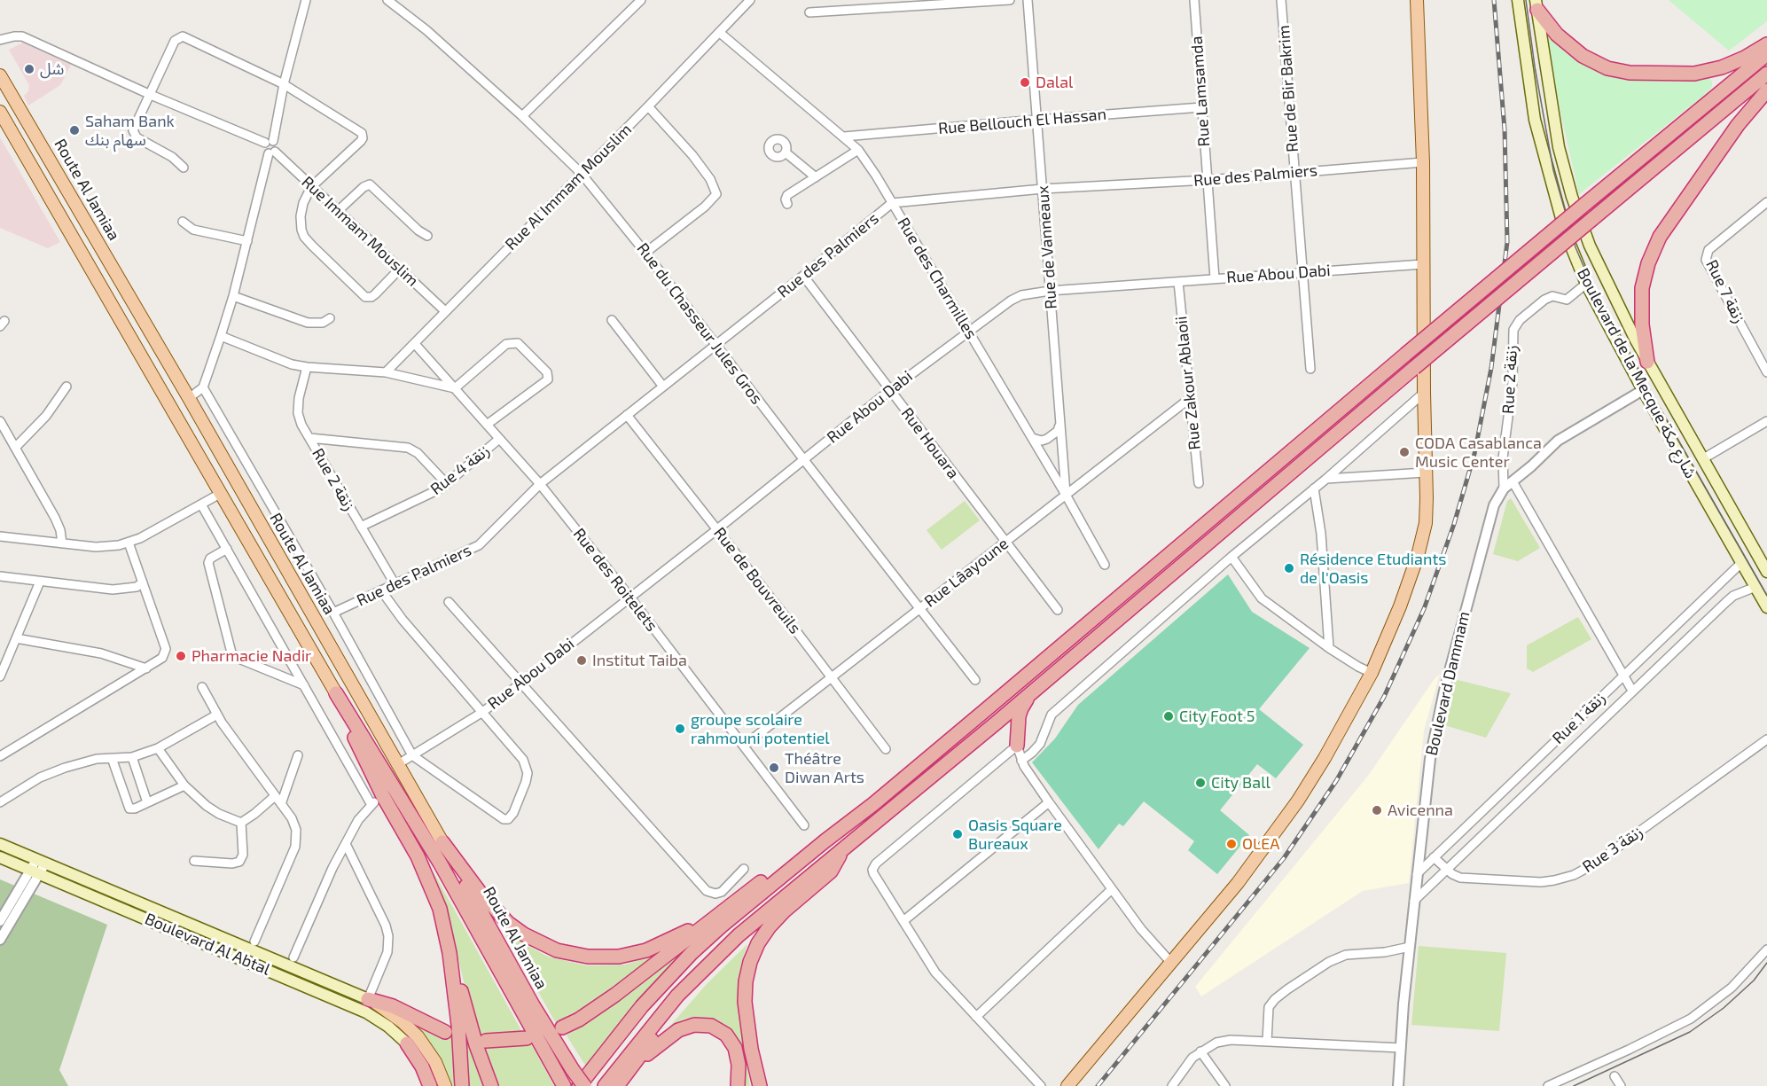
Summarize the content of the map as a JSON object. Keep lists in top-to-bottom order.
{
  "streets": {
    "highway": ["Route Al Jamiaa"],
    "main road": ["Boulevard de la Mecque شارع مكة", "Boulevard Al Abtal"],
    "street": [
      "Rue de Bir Bakrim",
      "Rue Lamsamda",
      "Rue Bellouch El Hassan",
      "Rue des Palmiers",
      "Rue Al Immam Mouslim",
      "Rue Immam Mouslim",
      "Rue de Vanneaux",
      "Rue Abou Dabi",
      "Rue des Charmilles",
      "Rue 7 زنقة",
      "Rue du Chasseur Jules Gros",
      "Rue 2 زنقة",
      "Rue Zakour Ablaoii",
      "Rue Houara",
      "Rue 4 زنقة",
      "Rue Lâayoune",
      "Rue des Roitelets",
      "Rue de Bouvreuils",
      "Boulevard Dammam",
      "Rue 1 زنقة",
      "Rue 3 زنقة"
    ]
  },
  "crossings": [
    ["Rue de Bir Bakrim", "Rue des Palmiers"],
    ["Rue de Bir Bakrim", "Rue Abou Dabi"],
    ["Rue Lamsamda", "Rue Bellouch El Hassan"],
    ["Rue Lamsamda", "Rue des Palmiers"],
    ["Rue Lamsamda", "Rue Abou Dabi"],
    ["Rue Bellouch El Hassan", "Rue de Vanneaux"],
    ["Rue Bellouch El Hassan", "Rue des Charmilles"],
    ["Rue des Palmiers", "Rue de Vanneaux"],
    ["Rue des Palmiers", "Rue des Charmilles"],
    ["Rue des Palmiers", "Rue du Chasseur Jules Gros"],
    ["Rue des Palmiers", "Rue 2 زنقة"],
    ["Rue des Palmiers", "Rue Houara"],
    ["Rue des Palmiers", "Rue des Roitelets"],
    ["Rue des Palmiers", "Rue de Bouvreuils"],
    ["Rue Al Immam Mouslim", "Rue Immam Mouslim"],
    ["Rue Al Immam Mouslim", "Rue des Charmilles"],
    ["Rue Al Immam Mouslim", "Rue du Chasseur Jules Gros"],
    ["Rue Al Immam Mouslim", "Rue des Roitelets"],
    ["Route Al Jamiaa", "Rue Abou Dabi"],
    ["Rue de Vanneaux", "Rue Abou Dabi"],
    ["Rue de Vanneaux", "Rue des Charmilles"],
    ["Rue de Vanneaux", "Rue Lâayoune"],
    ["Rue Abou Dabi", "Rue des Charmilles"],
    ["Rue Abou Dabi", "Rue du Chasseur Jules Gros"],
    ["Rue Abou Dabi", "Rue Zakour Ablaoii"],
    ["Rue Abou Dabi", "Rue Houara"],
    ["Rue Abou Dabi", "Rue des Roitelets"],
    ["Rue Abou Dabi", "Rue de Bouvreuils"],
    ["Rue des Charmilles", "Rue Lâayoune"],
    ["Rue du Chasseur Jules Gros", "Rue Lâayoune"],
    ["Boulevard de la Mecque شارع مكة", "Rue 2 زنقة"],
    ["Boulevard de la Mecque شارع مكة", "Boulevard Dammam"],
    ["Boulevard de la Mecque شارع مكة", "Rue 1 زنقة"],
    ["Rue 2 زنقة", "Rue 4 زنقة"],
    ["Rue 2 زنقة", "Boulevard Dammam"],
    ["Rue Zakour Ablaoii", "Rue Lâayoune"],
    ["Rue Houara", "Rue Lâayoune"],
    ["Rue 4 زنقة", "Rue des Roitelets"],
    ["Rue Lâayoune", "Rue des Roitelets"],
    ["Rue Lâayoune", "Rue de Bouvreuils"],
    ["Boulevard Dammam", "Rue 1 زنقة"],
    ["Rue 1 زنقة", "Rue 3 زنقة"]
  ],
  "places": [
    "شل",
    "Dalal",
    "Saham Bank سهام بنك",
    "CODA Casablanca Music Center",
    "Résidence Etudiants de l'Oasis",
    "Pharmacie Nadir",
    "Institut Taiba",
    "City Foot 5",
    "groupe scolaire rahmouni potentiel",
    "Théâtre Diwan Arts",
    "City Ball",
    "Avicenna",
    "Oasis Square Bureaux",
    "OLEA"
  ]
}
